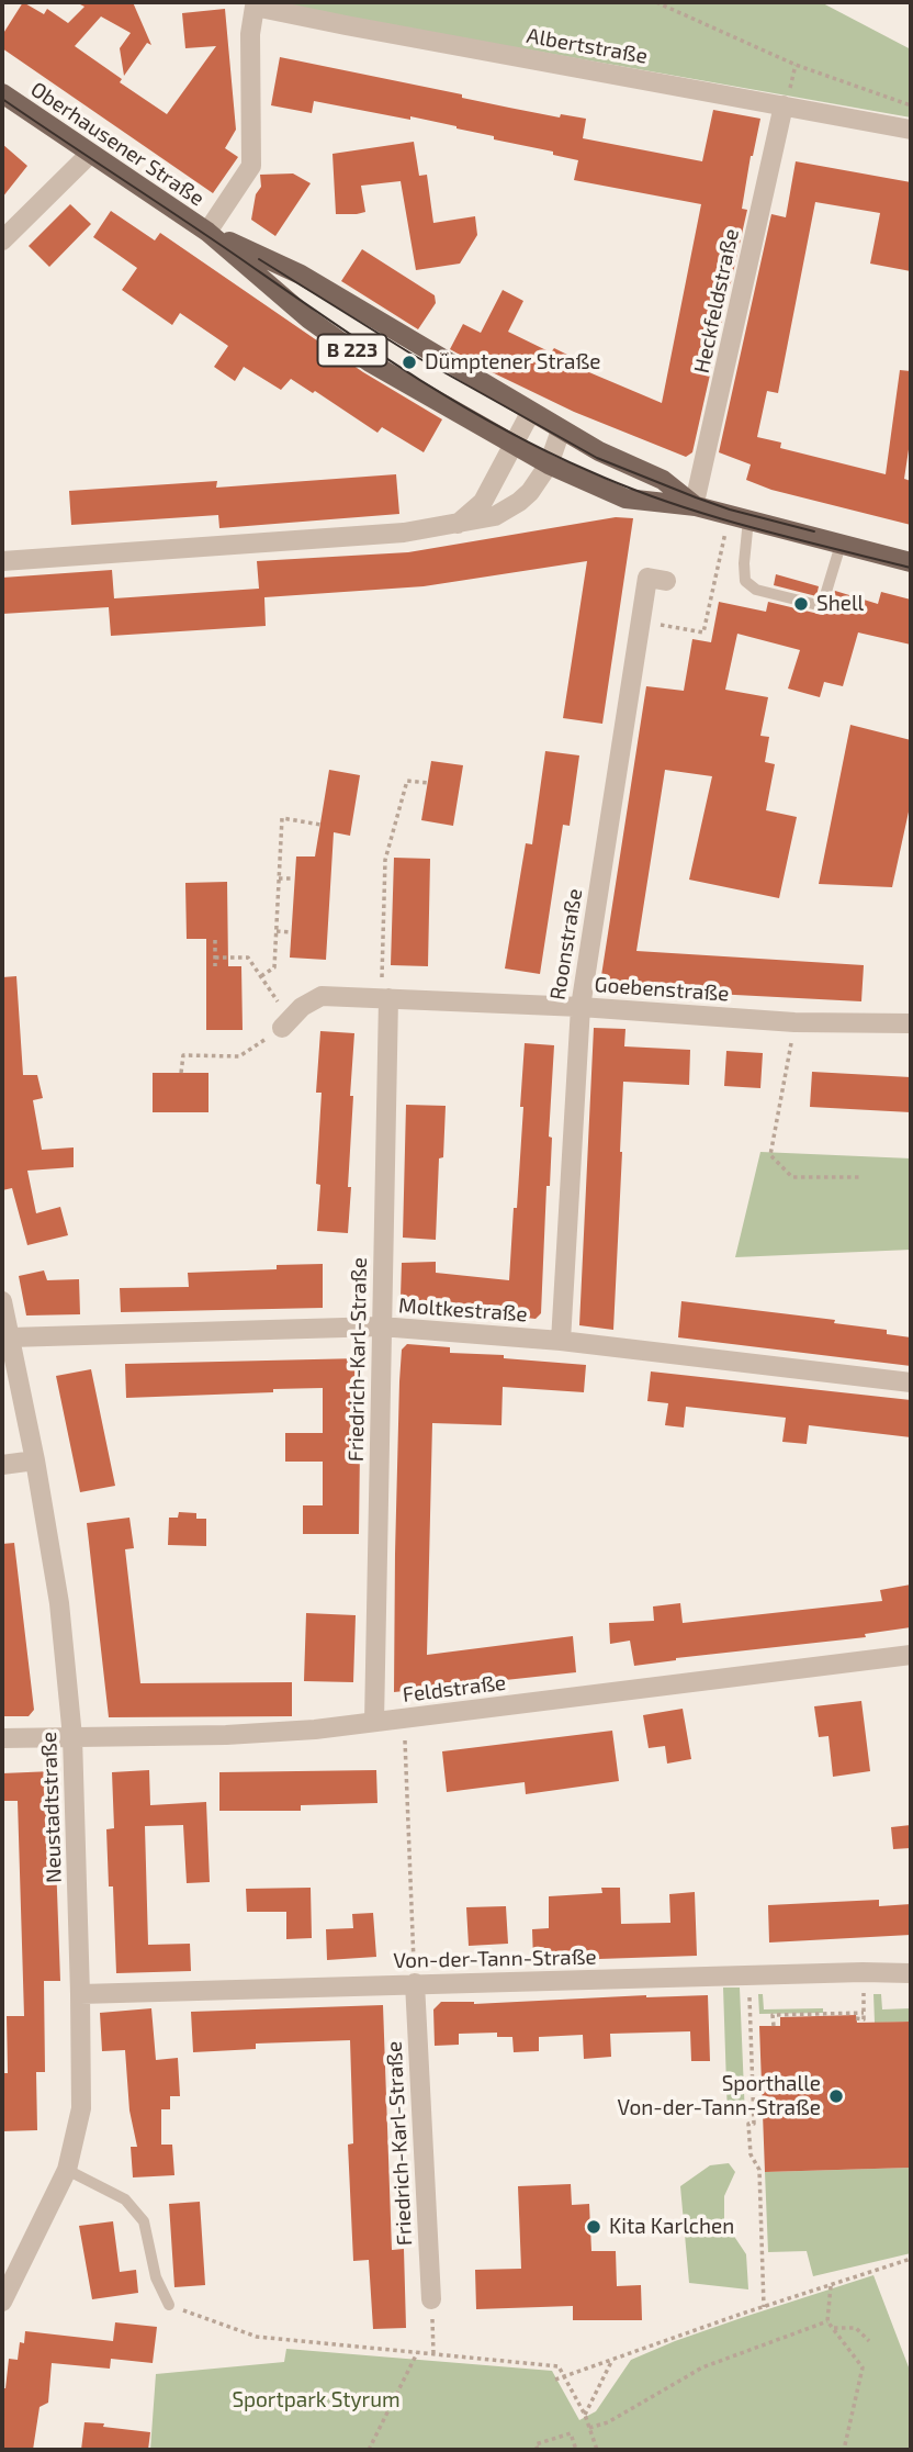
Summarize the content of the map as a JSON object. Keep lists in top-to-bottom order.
{
  "streets": {
    "main road": ["Oberhausener Straße", "B 223"],
    "street": [
      "Albertstraße",
      "Heckfeldstraße",
      "Roonstraße",
      "Goebenstraße",
      "Moltkestraße",
      "Friedrich-Karl-Straße",
      "Feldstraße",
      "Neustadtstraße",
      "Von-der-Tann-Straße"
    ]
  },
  "crossings": [
    ["Albertstraße", "Heckfeldstraße"],
    ["Oberhausener Straße", "Heckfeldstraße"],
    ["Roonstraße", "Goebenstraße"],
    ["Roonstraße", "Moltkestraße"],
    ["Goebenstraße", "Friedrich-Karl-Straße"],
    ["Moltkestraße", "Friedrich-Karl-Straße"],
    ["Moltkestraße", "Neustadtstraße"],
    ["Friedrich-Karl-Straße", "Feldstraße"],
    ["Friedrich-Karl-Straße", "Von-der-Tann-Straße"],
    ["Feldstraße", "Neustadtstraße"],
    ["Neustadtstraße", "Von-der-Tann-Straße"]
  ],
  "parks": ["Sportpark Styrum"],
  "places": [
    "Dümptener Straße",
    "Shell",
    "Sporthalle Von-der-Tann-Straße",
    "Kita Karlchen"
  ]
}
